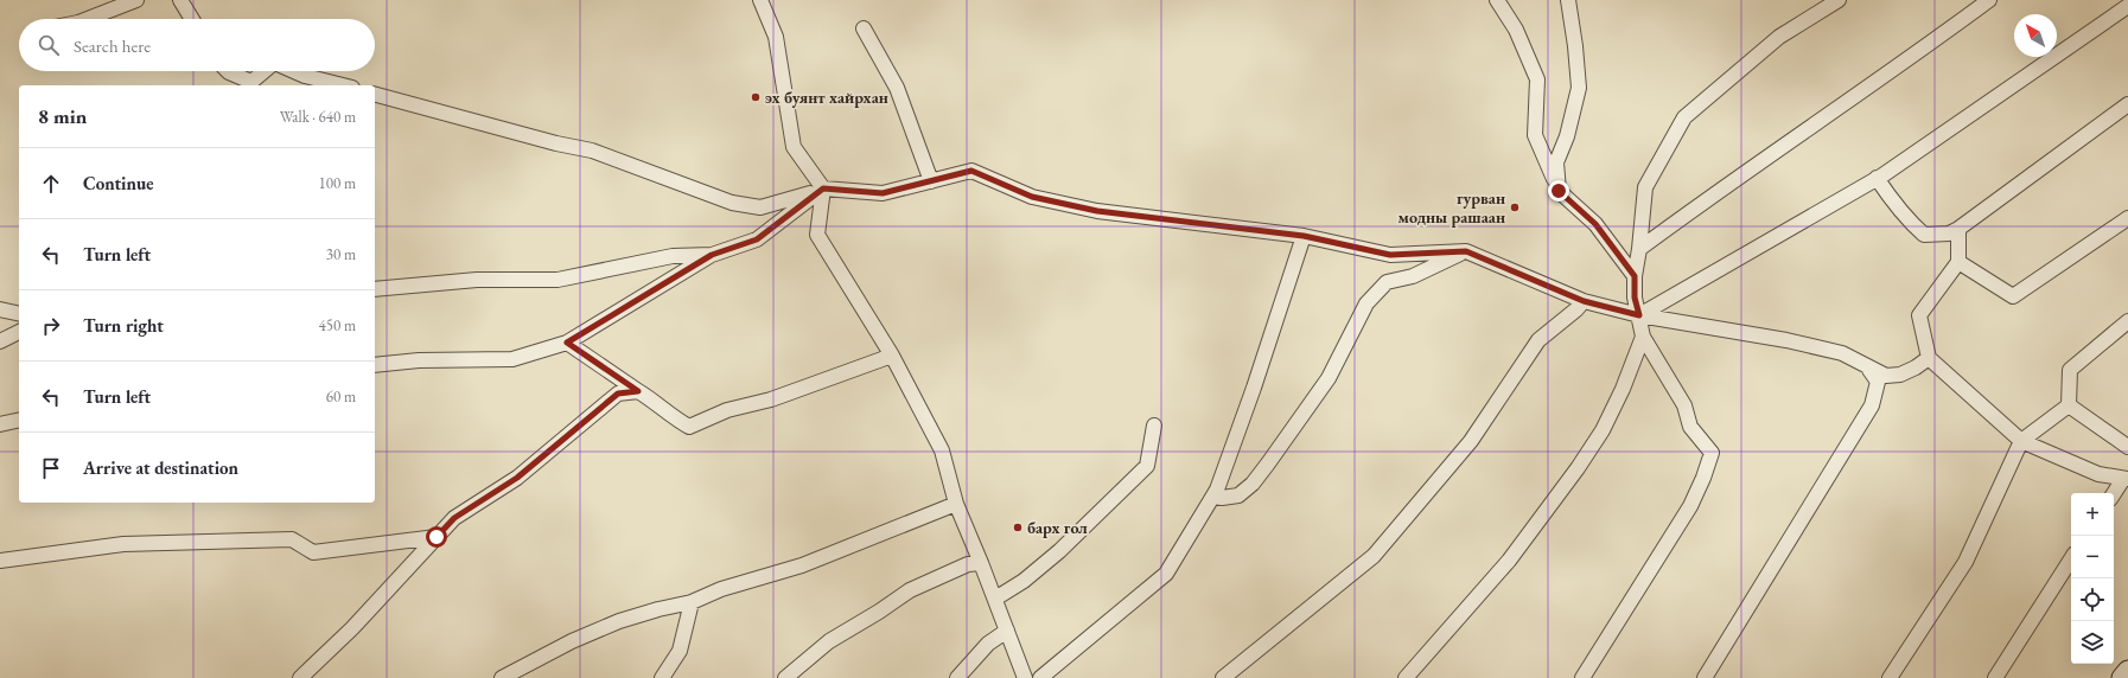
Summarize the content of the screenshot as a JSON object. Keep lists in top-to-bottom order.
{
  "places": ["эх буянт хайрхан", "гурван модны рашаан", "барх гол"],
  "north": "top left",
  "page": {
    "search": "Search here",
    "heading": ["8 min", "Walk · 640 m"],
    "list": [
      ["Continue", "100 m"],
      ["Turn left", "30 m"],
      ["Turn right", "450 m"],
      ["Turn left", "60 m"],
      "Arrive at destination"
    ],
    "map_buttons": ["+", "−"]
  }
}
